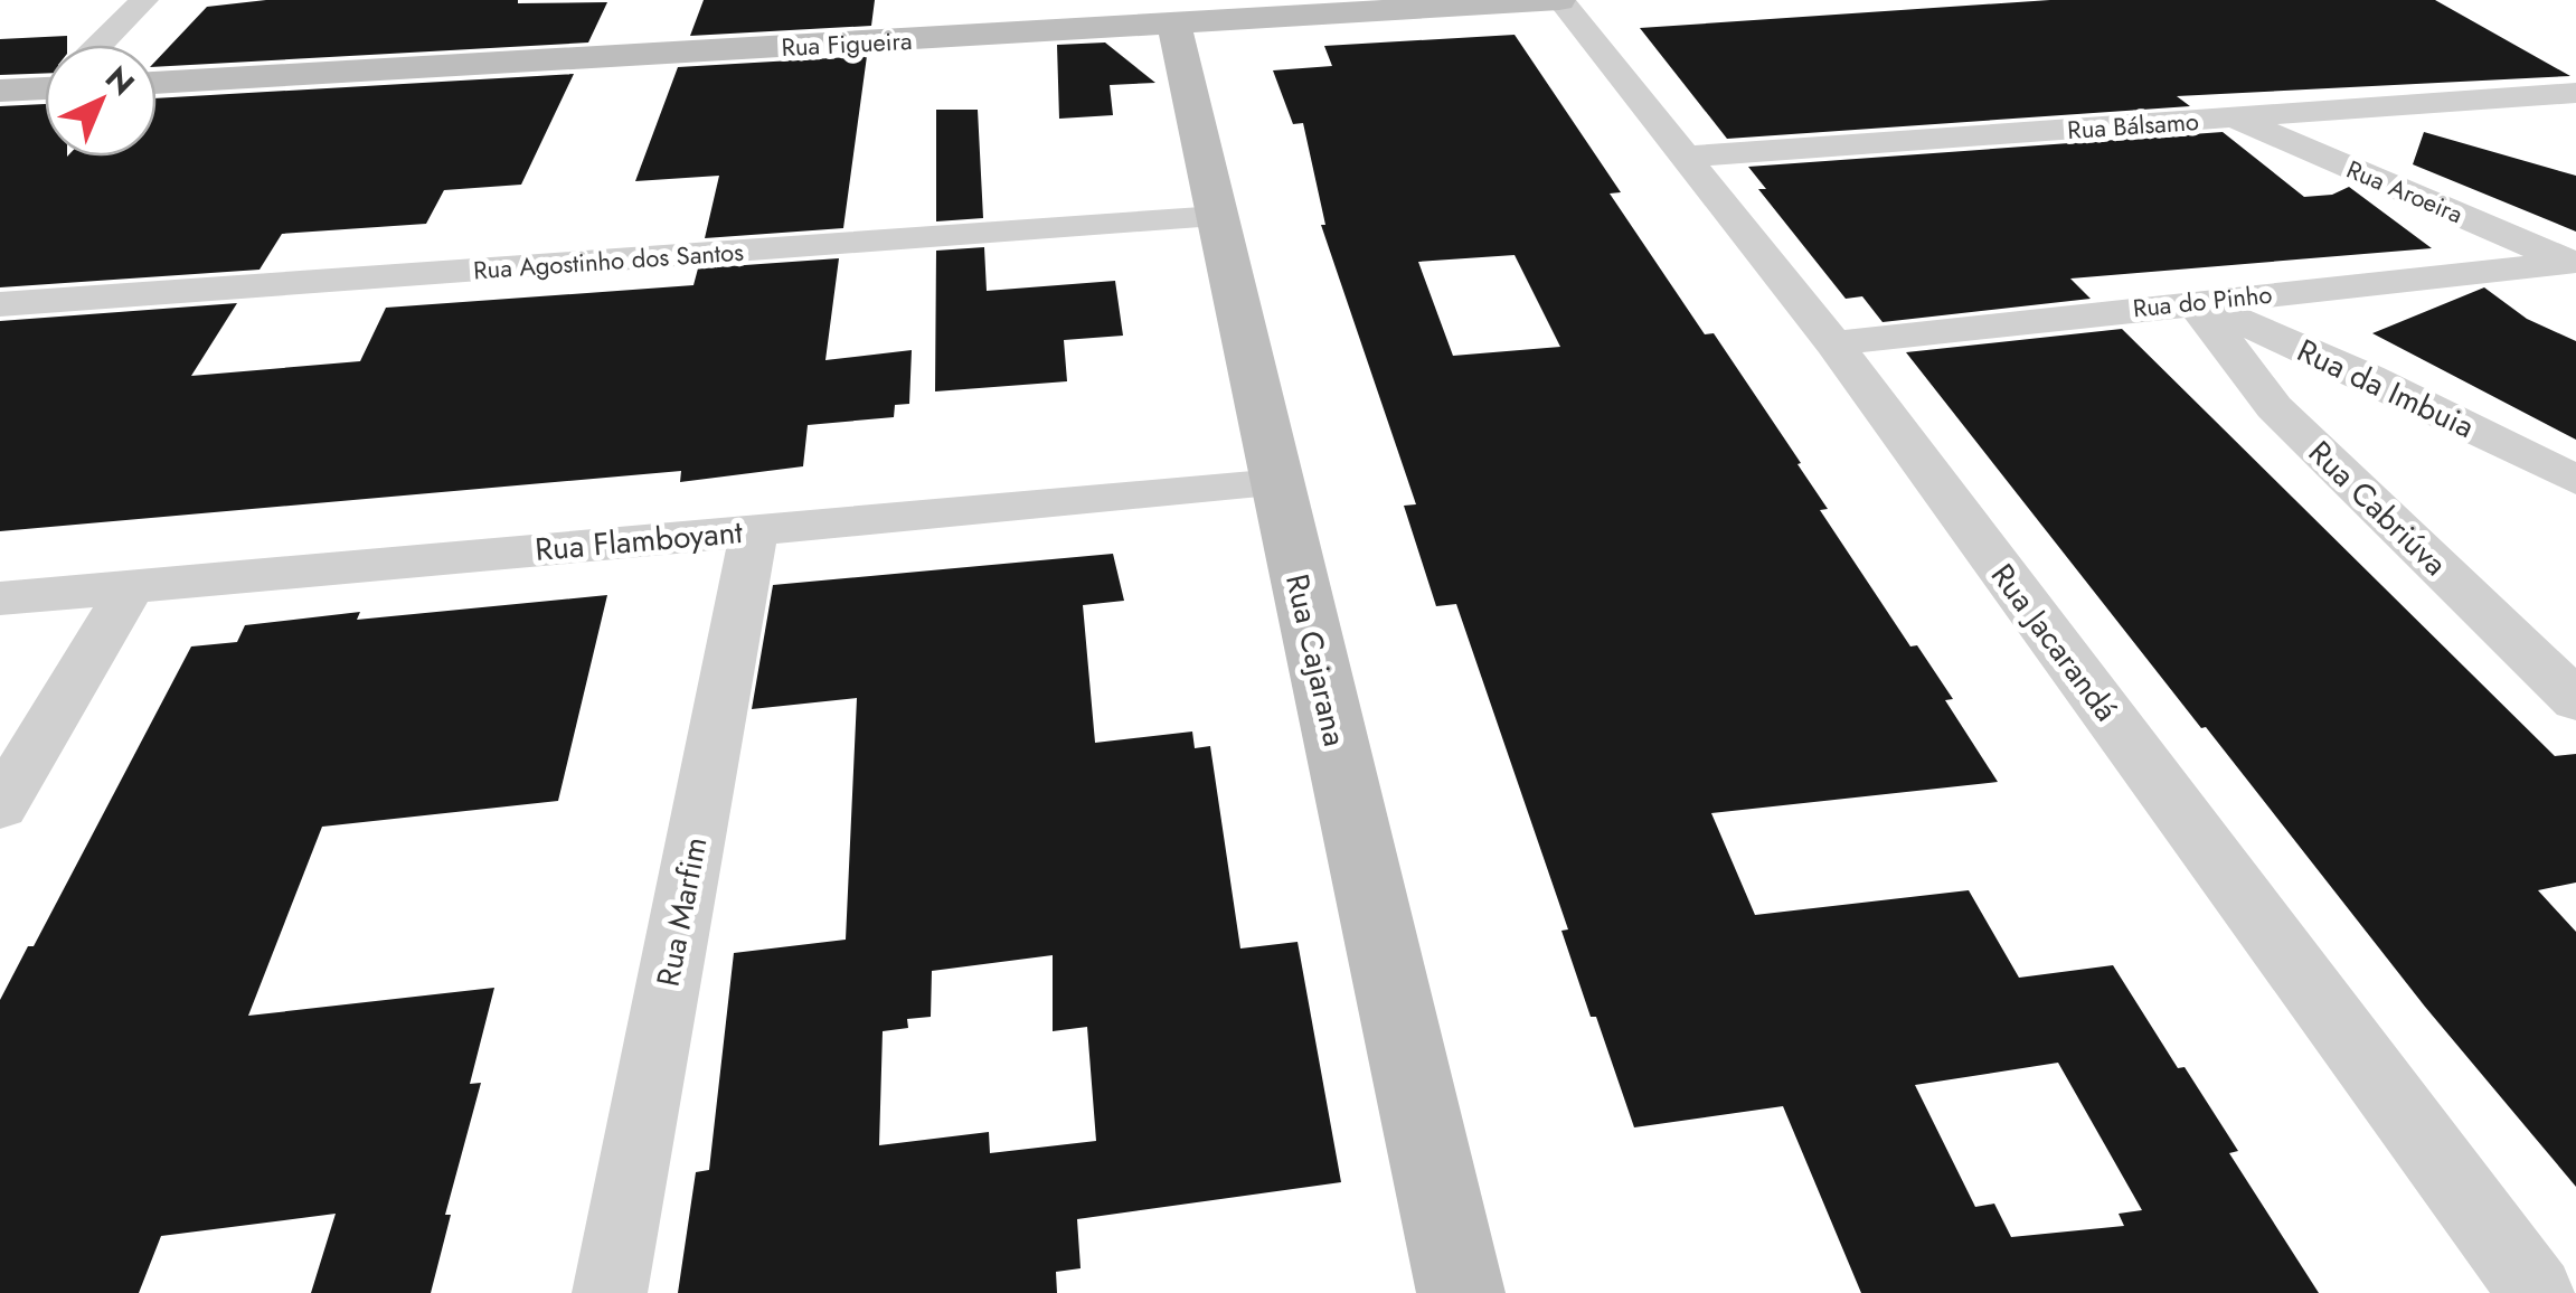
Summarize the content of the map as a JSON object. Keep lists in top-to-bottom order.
{
  "streets": {
    "street": [
      "Rua Figueira",
      "Rua Bálsamo",
      "Rua Aroeira",
      "Rua Agostinho dos Santos",
      "Rua do Pinho",
      "Rua da Imbuia",
      "Rua Cabriúva",
      "Rua Flamboyant",
      "Rua Jacarandá",
      "Rua Cajarana",
      "Rua Marfim"
    ]
  },
  "crossings": [
    ["Rua Figueira", "Rua Jacarandá"],
    ["Rua Figueira", "Rua Cajarana"],
    ["Rua Bálsamo", "Rua Aroeira"],
    ["Rua Bálsamo", "Rua Jacarandá"],
    ["Rua Aroeira", "Rua do Pinho"],
    ["Rua Agostinho dos Santos", "Rua Cajarana"],
    ["Rua do Pinho", "Rua da Imbuia"],
    ["Rua do Pinho", "Rua Cabriúva"],
    ["Rua do Pinho", "Rua Jacarandá"],
    ["Rua da Imbuia", "Rua Cabriúva"],
    ["Rua Flamboyant", "Rua Cajarana"],
    ["Rua Flamboyant", "Rua Marfim"]
  ],
  "north": "top right"
}
